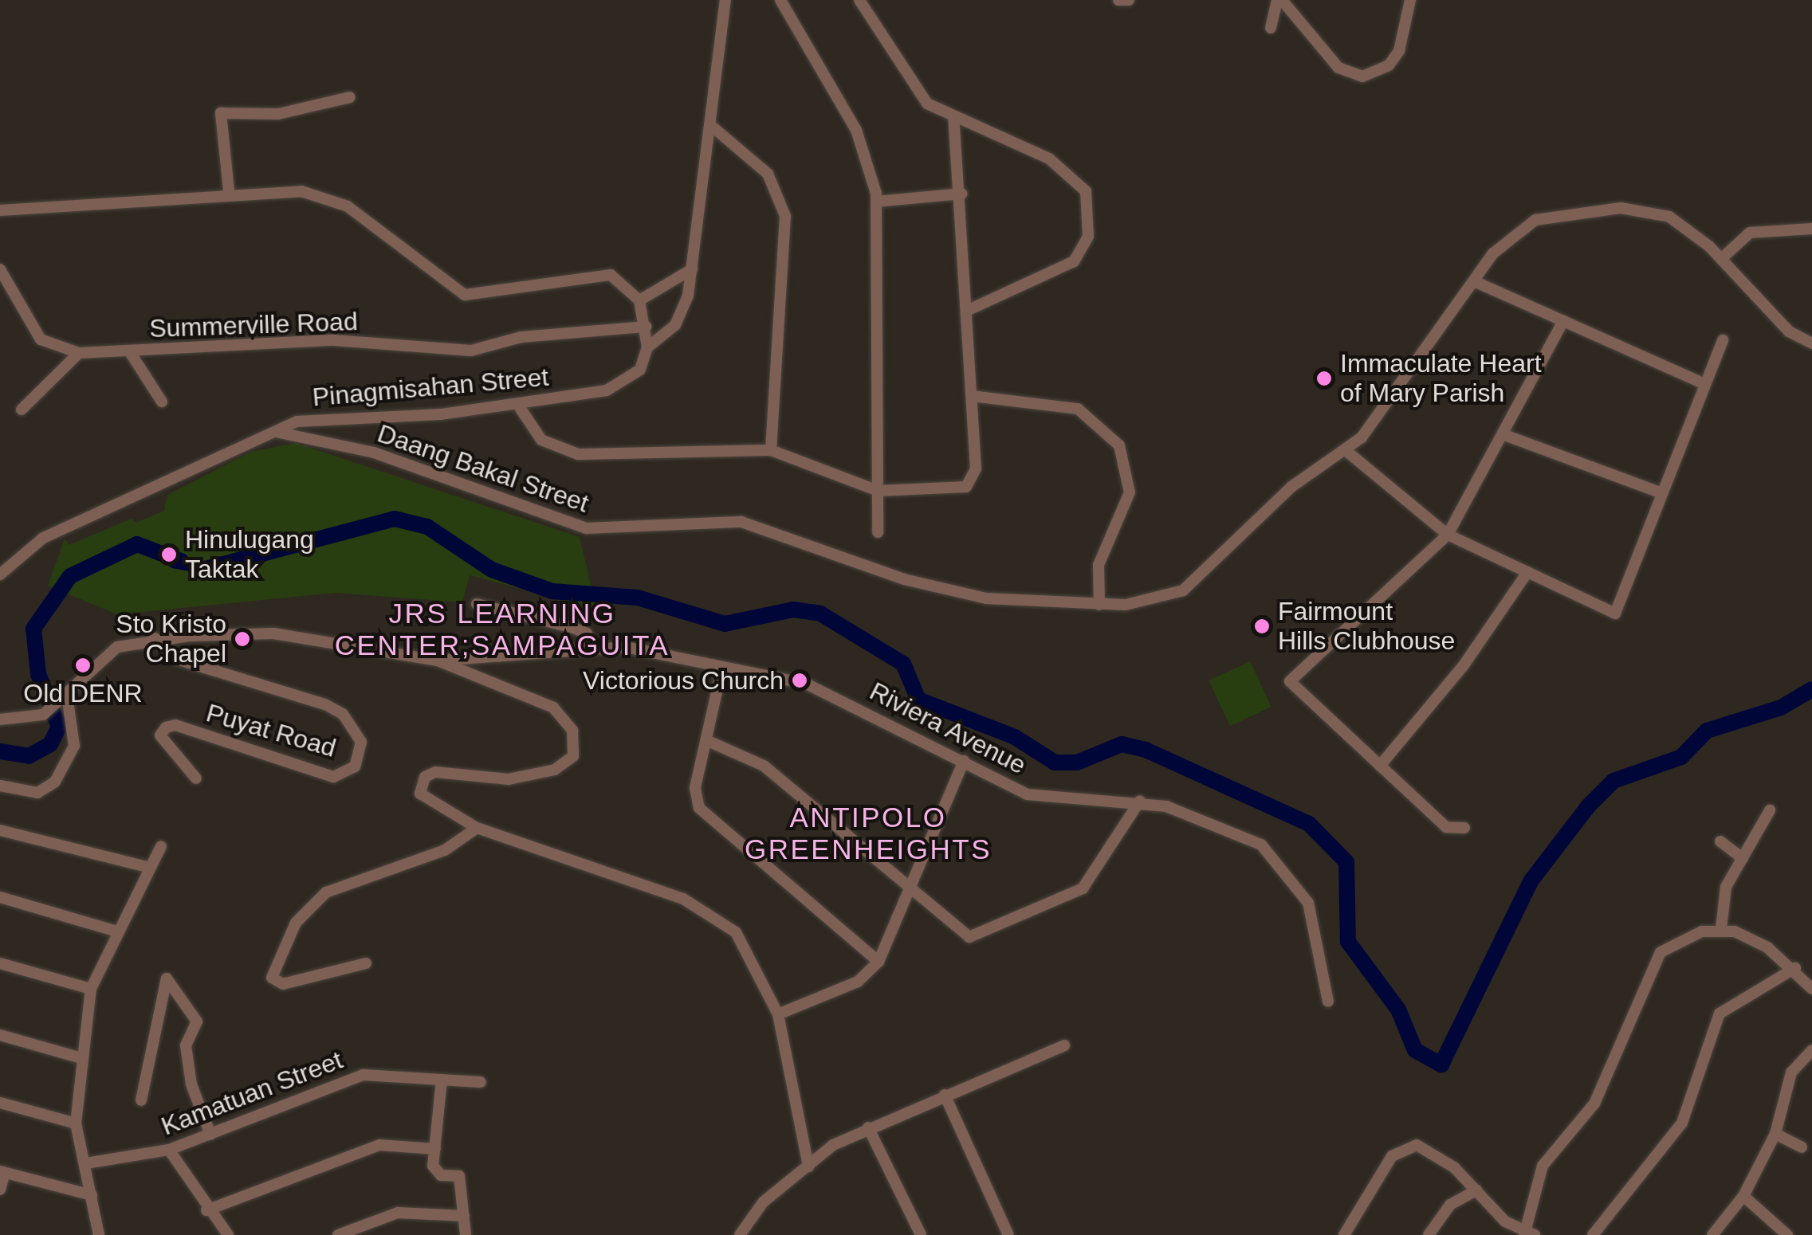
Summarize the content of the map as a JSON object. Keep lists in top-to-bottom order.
{
  "streets": {
    "street": [
      "Summerville Road",
      "Pinagmisahan Street",
      "Daang Bakal Street",
      "Riviera Avenue",
      "Puyat Road",
      "Kamatuan Street"
    ]
  },
  "crossings": [
    ["Pinagmisahan Street", "Daang Bakal Street"]
  ],
  "districts": ["JRS LEARNING CENTER;SAMPAGUITA", "ANTIPOLO GREENHEIGHTS"],
  "places": [
    "Immaculate Heart of Mary Parish",
    "Hinulugang Taktak",
    "Fairmount Hills Clubhouse",
    "Sto Kristo Chapel",
    "Old DENR",
    "Victorious Church"
  ]
}
